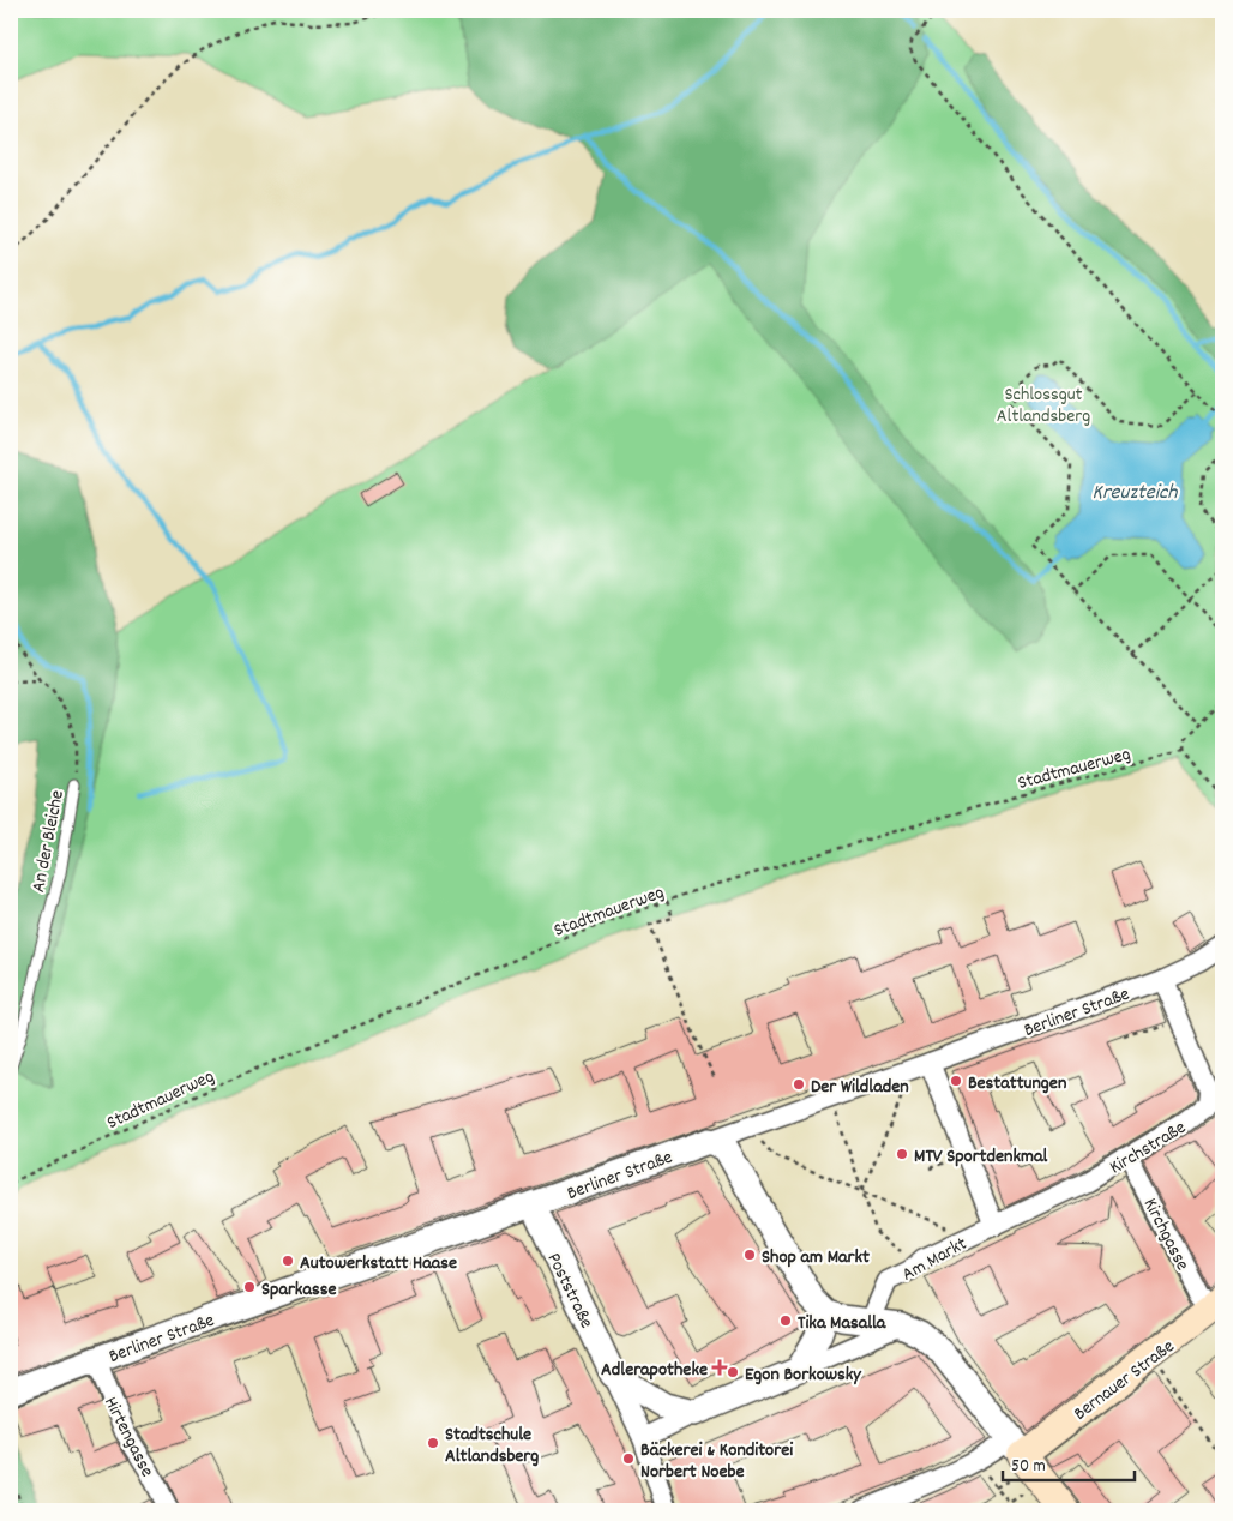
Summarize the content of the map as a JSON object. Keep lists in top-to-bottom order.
{
  "streets": {
    "main road": ["Bernauer Straße"],
    "street": [
      "Berliner Straße",
      "Kirchstraße",
      "Kirchgasse",
      "Am Markt",
      "Poststraße",
      "Hirtengasse"
    ],
    "lane": ["An der Bleiche"],
    "path": ["Stadtmauerweg"]
  },
  "crossings": [
    ["Berliner Straße", "Kirchstraße"],
    ["Berliner Straße", "Poststraße"],
    ["Berliner Straße", "Hirtengasse"],
    ["Kirchstraße", "Kirchgasse"],
    ["Kirchstraße", "Am Markt"],
    ["Kirchgasse", "Bernauer Straße"]
  ],
  "water": ["Kreuzteich"],
  "parks": ["Schlossgut Altlandsberg"],
  "places": {
    "other": [
      "Bestattungen",
      "Der Wildladen",
      "MTV Sportdenkmal",
      "Shop am Markt",
      "Autowerkstatt Haase",
      "Sparkasse",
      "Tika Masalla",
      "Egon Borkowsky",
      "Stadtschule Altlandsberg",
      "Bäckerei & Konditorei Norbert Noebe"
    ],
    "health": ["Adlerapotheke"]
  },
  "scale_bar": "50 m"
}
